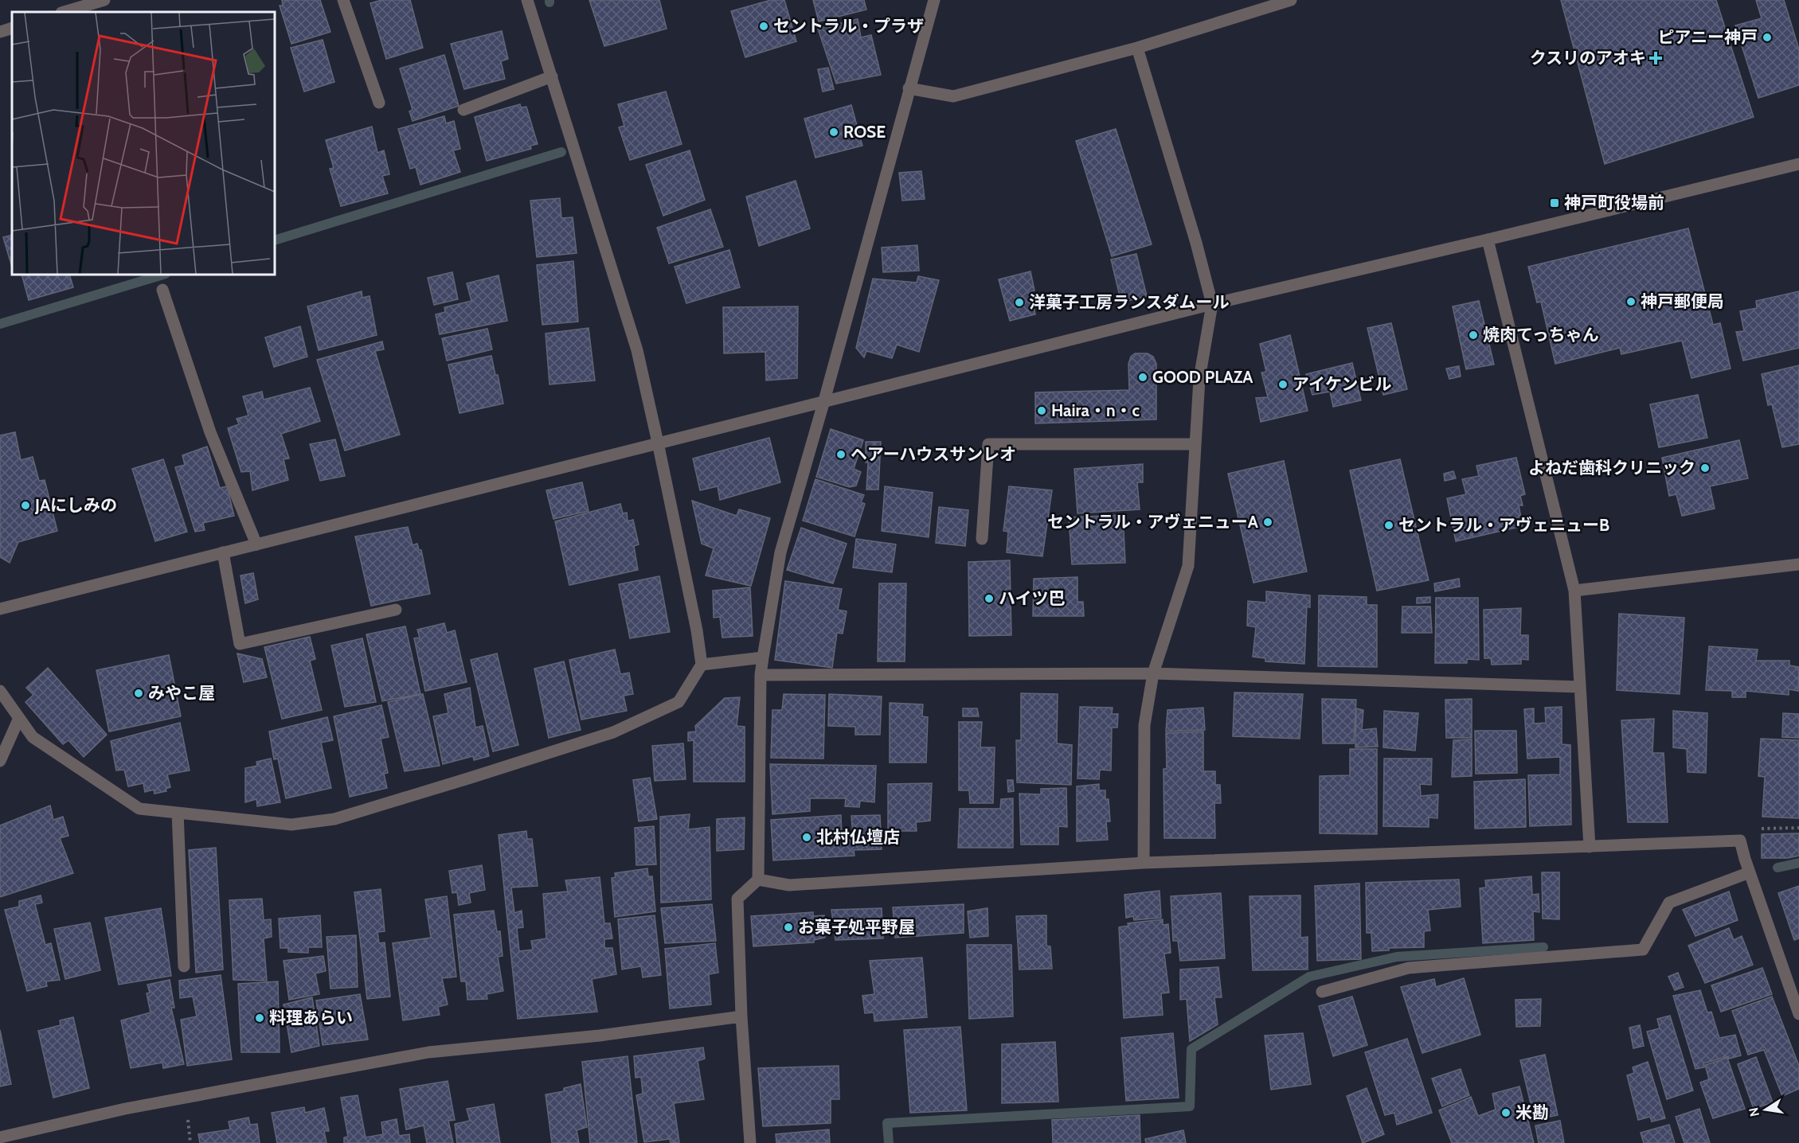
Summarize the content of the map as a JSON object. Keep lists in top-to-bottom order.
{
  "places": {
    "other": [
      "セントラル・プラザ",
      "ピアニー神戸",
      "ROSE",
      "神戸郵便局",
      "洋菓子工房ランスダムール",
      "焼肉てっちゃん",
      "GOOD PLAZA",
      "アイケンビル",
      "Haira・n・c",
      "ヘアーハウスサンレオ",
      "よねだ歯科クリニック",
      "JAにしみの",
      "セントラル・アヴェニューA",
      "セントラル・アヴェニューB",
      "ハイツ巴",
      "みやこ屋",
      "北村仏壇店",
      "お菓子処平野屋",
      "料理あらい",
      "米勘"
    ],
    "health": ["クスリのアオキ"],
    "transit": ["神戸町役場前"]
  },
  "north": "left"
}
